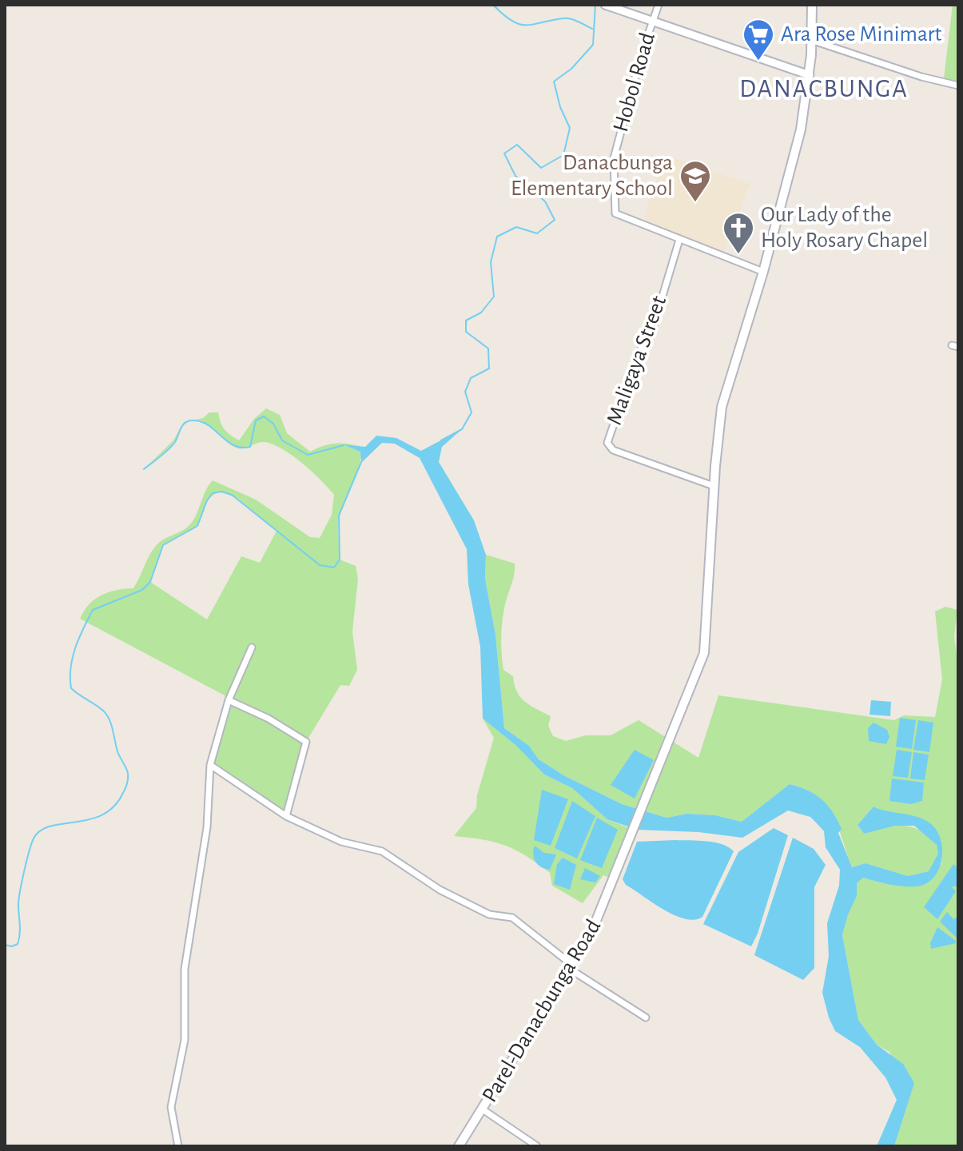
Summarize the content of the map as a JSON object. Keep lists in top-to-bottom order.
{
  "streets": {
    "main road": ["Parel-Danacbunga Road"],
    "street": ["Hobol Road", "Maligaya Street"]
  },
  "crossings": [
    ["Hobol Road", "Maligaya Street"],
    ["Hobol Road", "Parel-Danacbunga Road"],
    ["Maligaya Street", "Parel-Danacbunga Road"]
  ],
  "districts": ["DANACBUNGA"],
  "places": {
    "supermarket": ["Ara Rose Minimart"],
    "school or university": ["Danacbunga Elementary School"],
    "church": ["Our Lady of the Holy Rosary Chapel"]
  }
}
